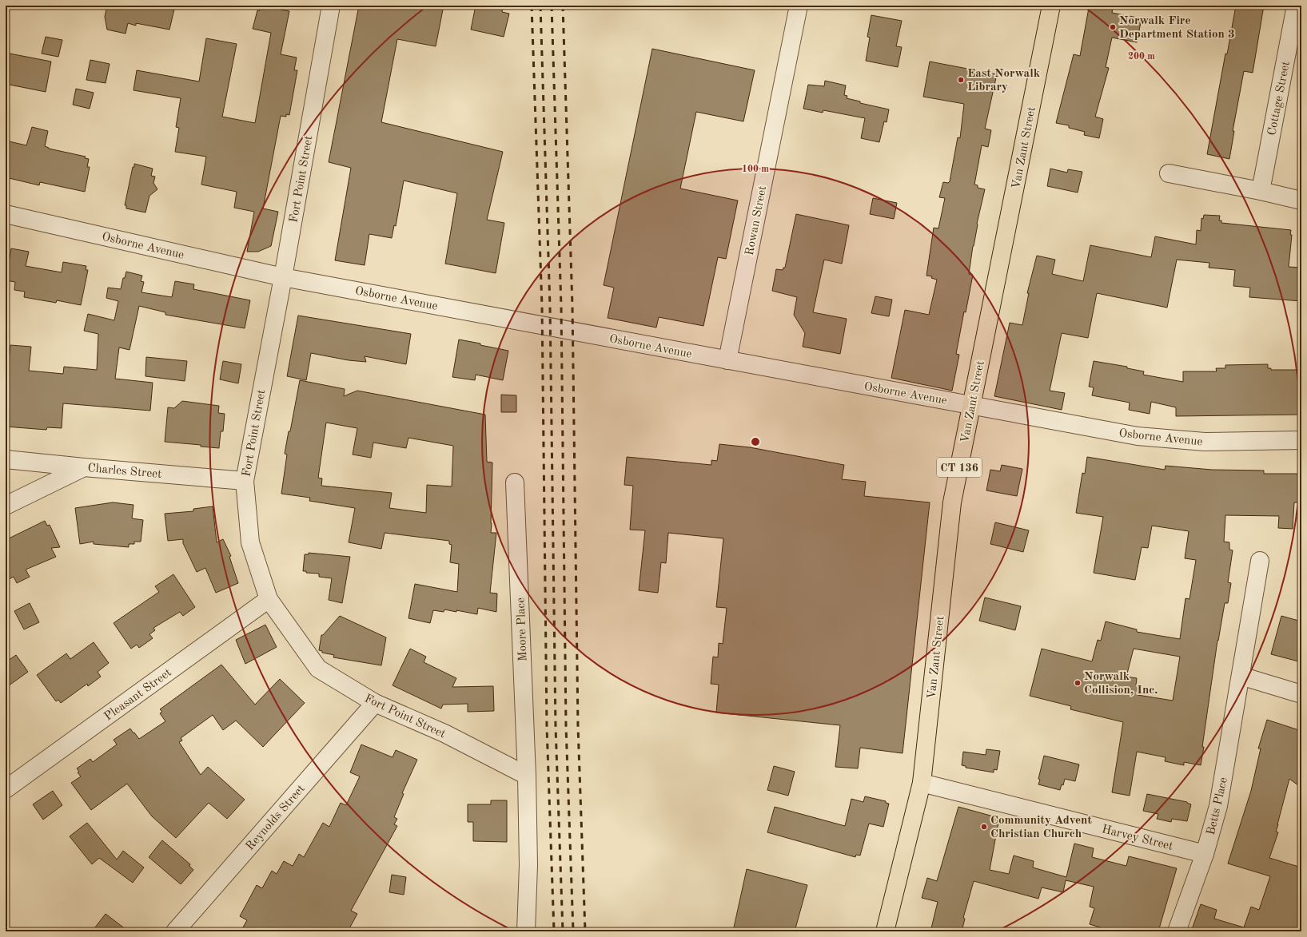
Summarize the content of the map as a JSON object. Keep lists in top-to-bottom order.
{
  "streets": {
    "main road": ["Van Zant Street", "CT 136"],
    "street": [
      "Cottage Street",
      "Fort Point Street",
      "Rowan Street",
      "Osborne Avenue",
      "Charles Street",
      "Moore Place",
      "Pleasant Street",
      "Betts Place",
      "Reynolds Street",
      "Harvey Street"
    ]
  },
  "crossings": [
    ["Van Zant Street", "Osborne Avenue"],
    ["Van Zant Street", "Harvey Street"],
    ["Fort Point Street", "Osborne Avenue"],
    ["Fort Point Street", "Charles Street"],
    ["Fort Point Street", "Moore Place"],
    ["Fort Point Street", "Pleasant Street"],
    ["Fort Point Street", "Reynolds Street"],
    ["Rowan Street", "Osborne Avenue"],
    ["Betts Place", "Harvey Street"]
  ],
  "places": [
    "Norwalk Fire Department Station 3",
    "East Norwalk Library",
    "Norwalk Collision, Inc.",
    "Community Advent Christian Church"
  ],
  "rings": ["200 m", "100 m"]
}
